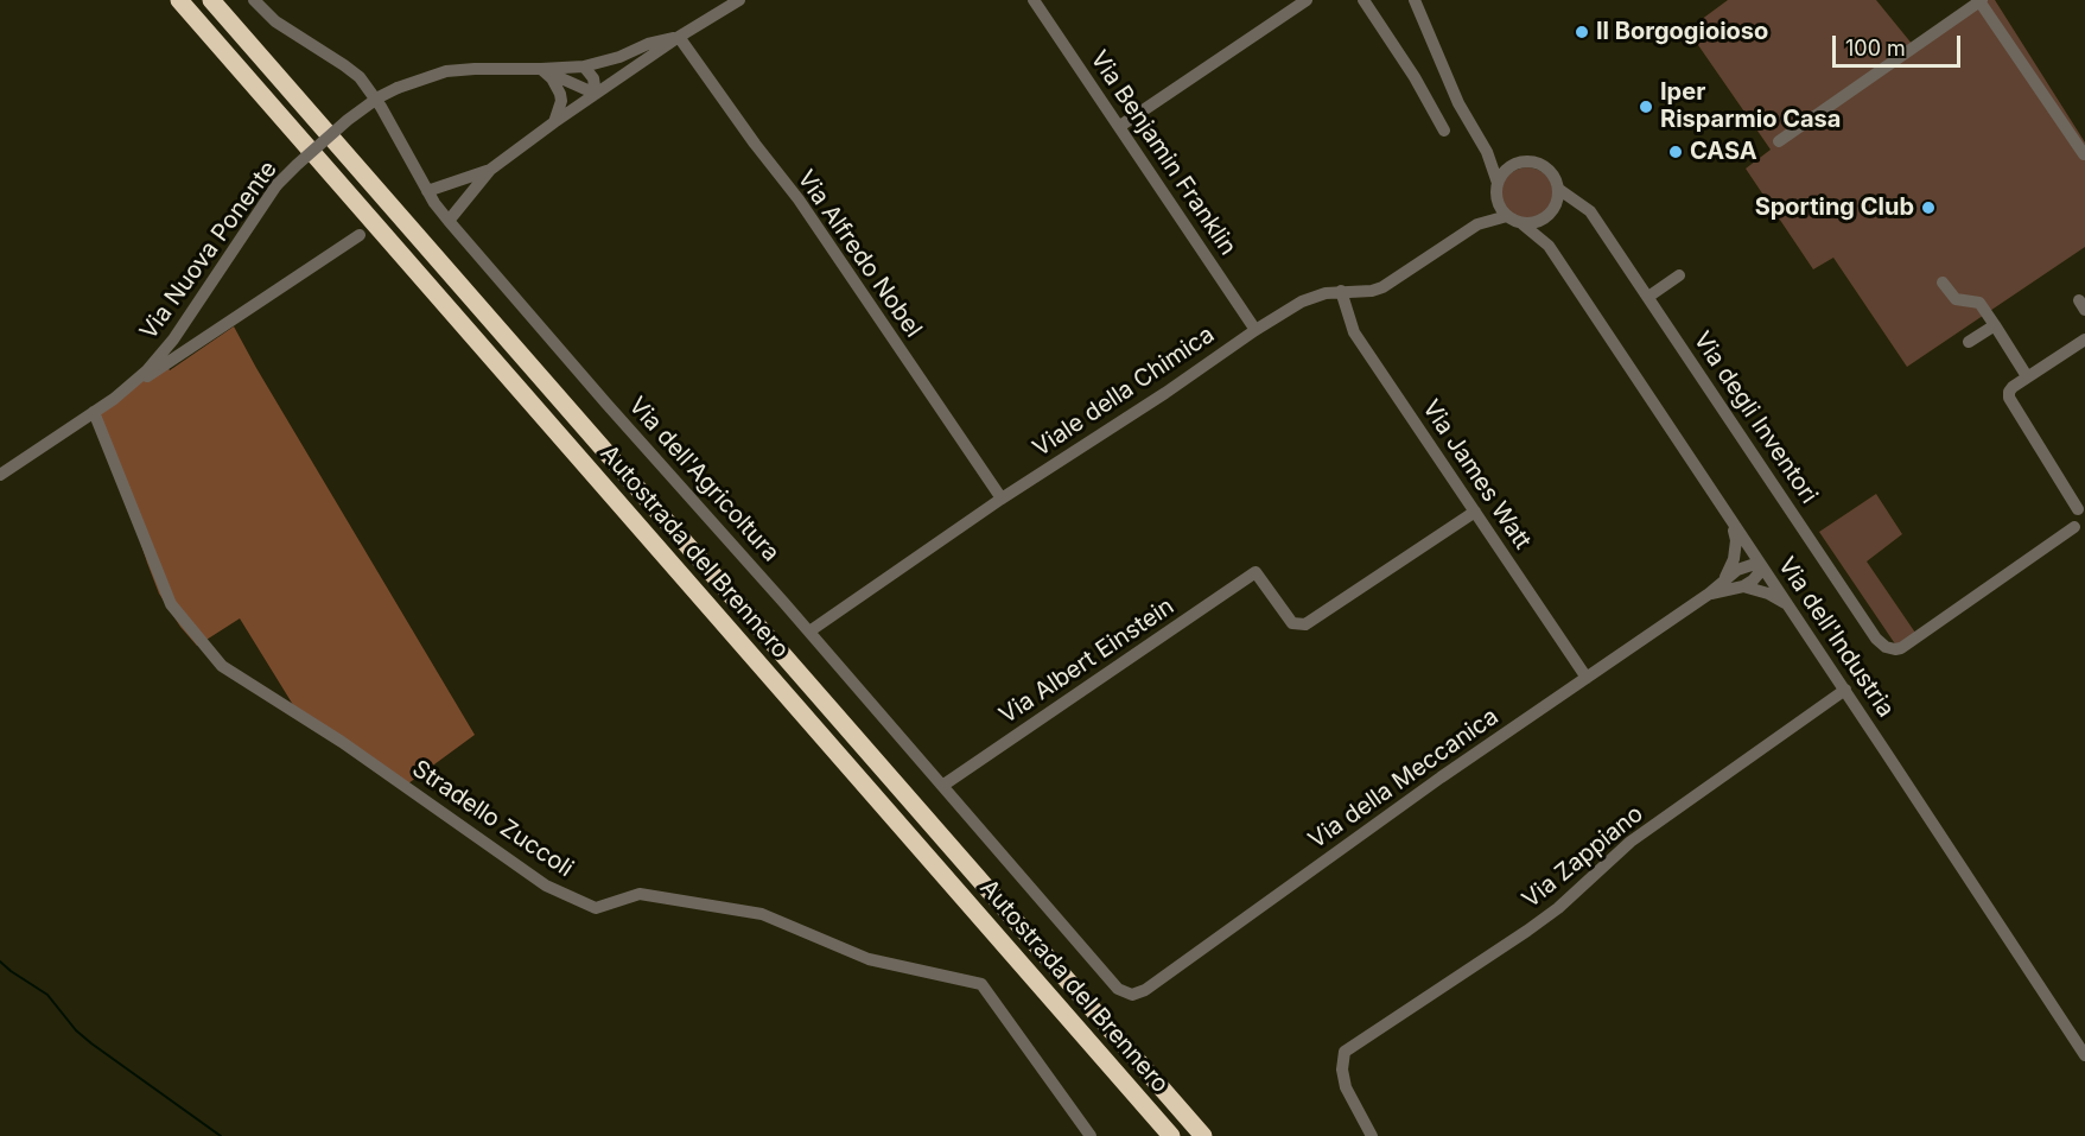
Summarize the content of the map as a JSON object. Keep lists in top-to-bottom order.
{
  "streets": {
    "highway": ["Autostrada del Brennero"],
    "street": [
      "Via Benjamin Franklin",
      "Via Nuova Ponente",
      "Via Alfredo Nobel",
      "Viale della Chimica",
      "Via degli Inventori",
      "Via James Watt",
      "Via dell'Agricoltura",
      "Via dell'Industria",
      "Via Albert Einstein",
      "Via della Meccanica",
      "Stradello Zuccoli",
      "Via Zappiano"
    ]
  },
  "crossings": [
    ["Via Benjamin Franklin", "Viale della Chimica"],
    ["Via Nuova Ponente", "Via Alfredo Nobel"],
    ["Via Nuova Ponente", "Stradello Zuccoli"],
    ["Via Alfredo Nobel", "Viale della Chimica"],
    ["Viale della Chimica", "Via degli Inventori"],
    ["Viale della Chimica", "Via James Watt"],
    ["Viale della Chimica", "Via dell'Agricoltura"],
    ["Viale della Chimica", "Via dell'Industria"],
    ["Via degli Inventori", "Via dell'Industria"],
    ["Via James Watt", "Via Albert Einstein"],
    ["Via James Watt", "Via della Meccanica"],
    ["Via dell'Agricoltura", "Via Albert Einstein"],
    ["Via dell'Agricoltura", "Via della Meccanica"],
    ["Via dell'Industria", "Via della Meccanica"],
    ["Via dell'Industria", "Via Zappiano"]
  ],
  "places": [
    "Il Borgogioioso",
    "Iper Risparmio Casa",
    "CASA",
    "Sporting Club"
  ],
  "scale_bar": "100 m"
}
